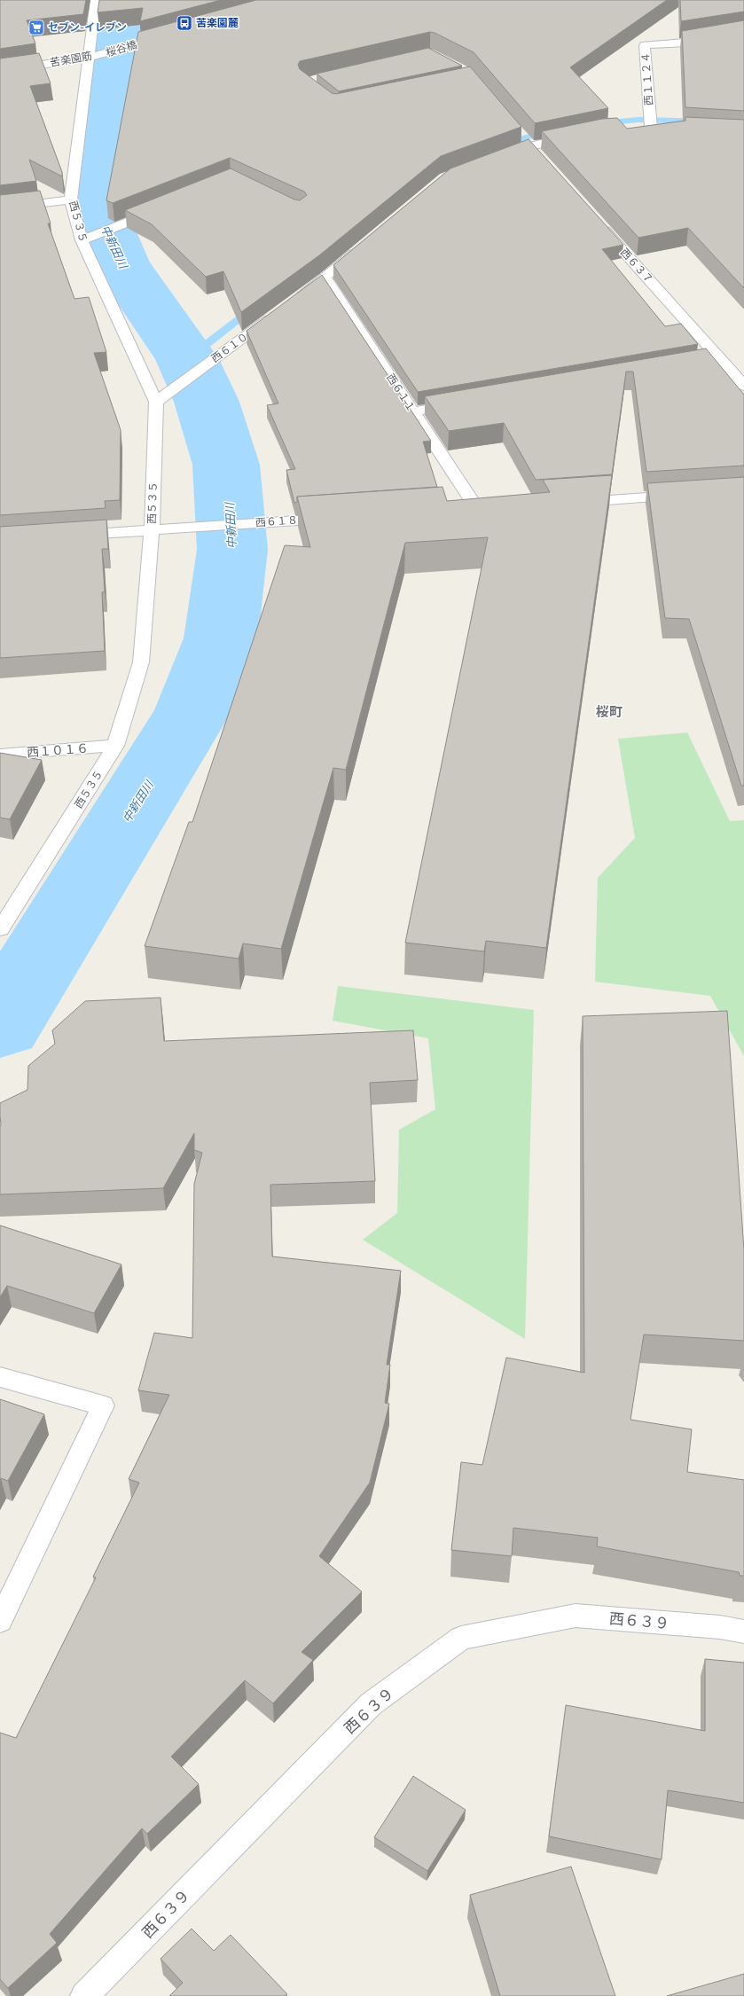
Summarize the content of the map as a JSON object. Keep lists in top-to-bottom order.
{
  "streets": {
    "street": [
      "桜谷橋",
      "苦楽園筋",
      "西１１２４",
      "西５３５",
      "西６３７",
      "西６１０",
      "西６１１",
      "西６１８",
      "西１０１６",
      "西６３９"
    ]
  },
  "crossings": [
    ["桜谷橋", "苦楽園筋"],
    ["苦楽園筋", "西５３５"],
    ["西５３５", "西６１０"],
    ["西５３５", "西６１８"],
    ["西５３５", "西１０１６"]
  ],
  "districts": ["桜町"],
  "water": ["中新田川"],
  "places": {
    "bus stop": ["苦楽園麓"],
    "supermarket": ["セブン-イレブン"]
  }
}
